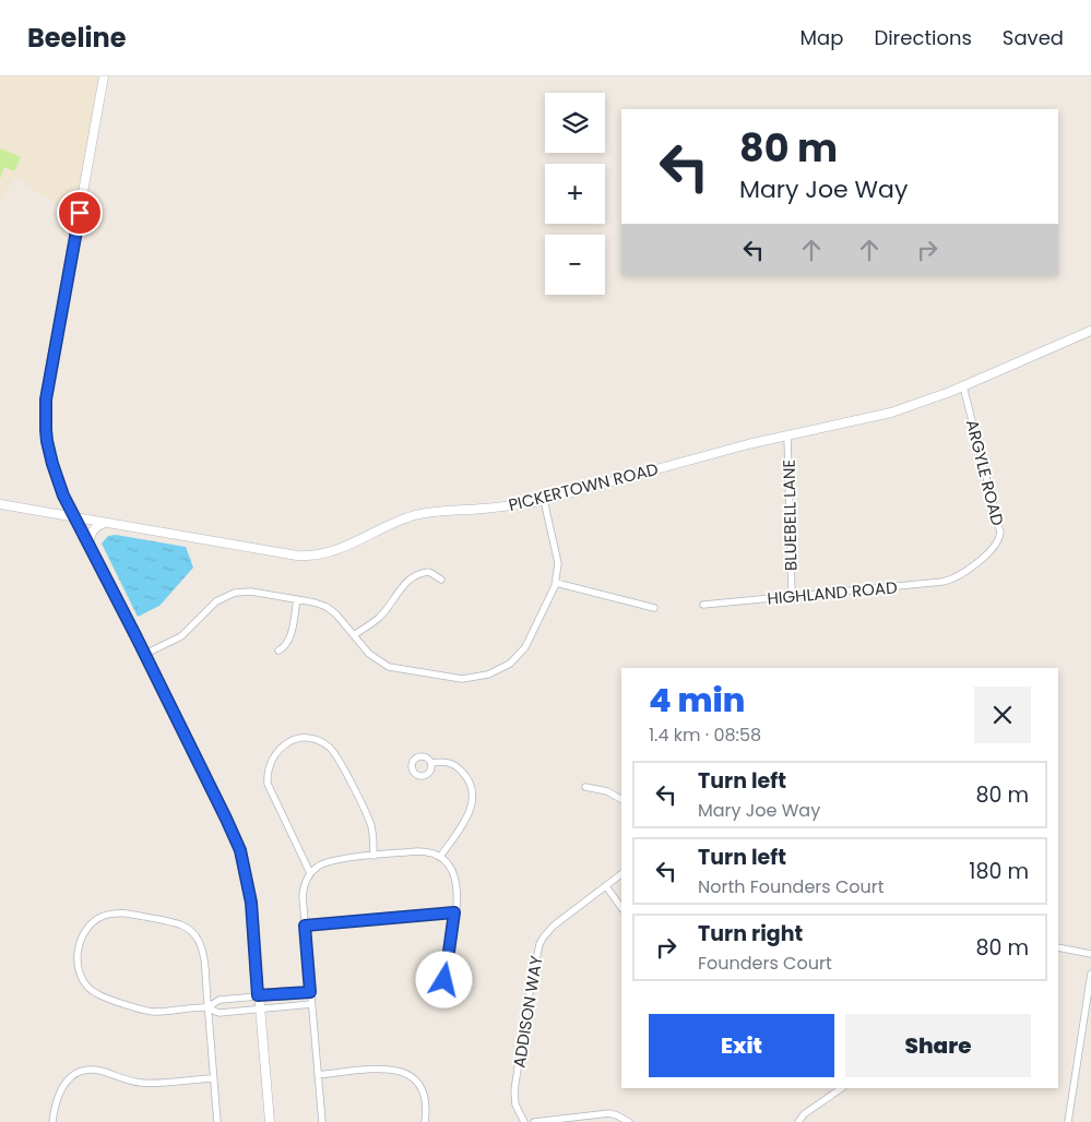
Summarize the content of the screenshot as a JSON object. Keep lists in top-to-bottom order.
{
  "streets": {
    "street": [
      "ARGYLE ROAD",
      "PICKERTOWN ROAD",
      "BLUEBELL LANE",
      "HIGHLAND ROAD",
      "ADDISON WAY"
    ]
  },
  "crossings": [
    ["ARGYLE ROAD", "PICKERTOWN ROAD"],
    ["ARGYLE ROAD", "HIGHLAND ROAD"],
    ["PICKERTOWN ROAD", "BLUEBELL LANE"],
    ["BLUEBELL LANE", "HIGHLAND ROAD"]
  ],
  "page": {
    "header": "Beeline",
    "nav": ["Map", "Directions", "Saved"],
    "map_buttons": ["+", "−"],
    "turn": ["80 m", "Mary Joe Way"],
    "heading": ["4 min", "1.4 km · 08:58"],
    "list": [
      {
        "name": "Turn left",
        "note": "Mary Joe Way",
        "value": "80 m"
      },
      {
        "name": "Turn left",
        "note": "North Founders Court",
        "value": "180 m"
      },
      {
        "name": "Turn right",
        "note": "Founders Court",
        "value": "80 m"
      }
    ],
    "buttons": ["Exit", "Share"]
  }
}
